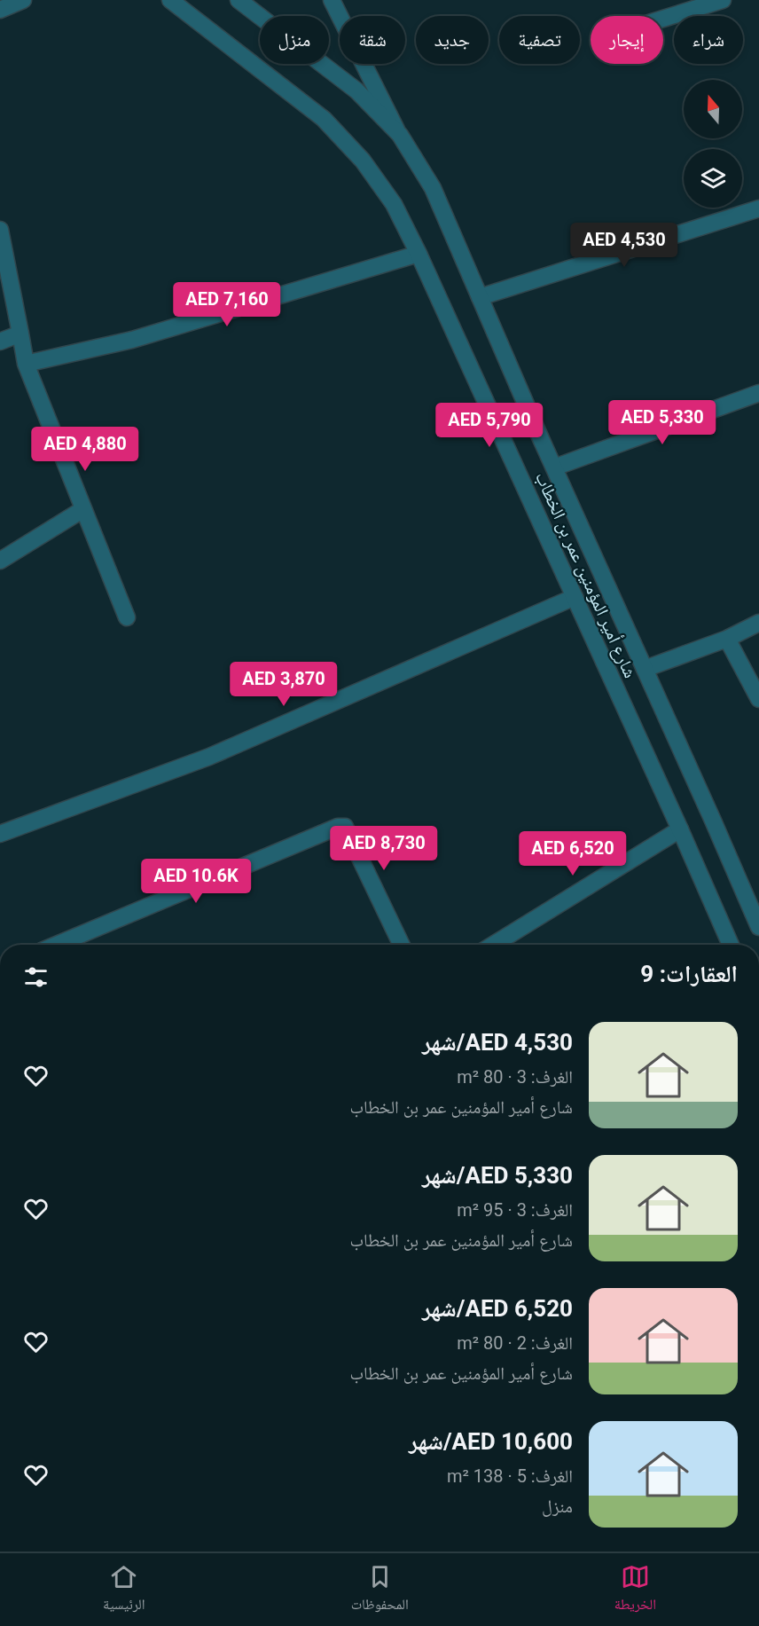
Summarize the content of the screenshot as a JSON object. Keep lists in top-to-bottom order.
{
  "streets": {
    "street": ["شارع أمير المؤمنين عمر بن الخطاب"]
  },
  "north": "top",
  "page": {
    "chip": [
      "شراء",
      "إيجار",
      "تصفية",
      "جديد",
      "شقة",
      "منزل"
    ],
    "price": [
      "AED 4,530",
      "AED 7,160",
      "AED 5,330",
      "AED 5,790",
      "AED 4,880",
      "AED 3,870",
      "AED 8,730",
      "AED 6,520",
      "AED 10.6K"
    ],
    "heading": "العقارات: 9",
    "list": [
      {
        "name": "AED 4,530/شهر",
        "note": "الغرف: 3 · 80 m² · شارع أمير المؤمنين عمر بن الخطاب"
      },
      {
        "name": "AED 5,330/شهر",
        "note": "الغرف: 3 · 95 m² · شارع أمير المؤمنين عمر بن الخطاب"
      },
      {
        "name": "AED 6,520/شهر",
        "note": "الغرف: 2 · 80 m² · شارع أمير المؤمنين عمر بن الخطاب"
      },
      {
        "name": "AED 10,600/شهر",
        "note": "الغرف: 5 · 138 m² · منزل"
      }
    ],
    "tabs": ["الخريطة", "المحفوظات", "الرئيسية"]
  }
}
